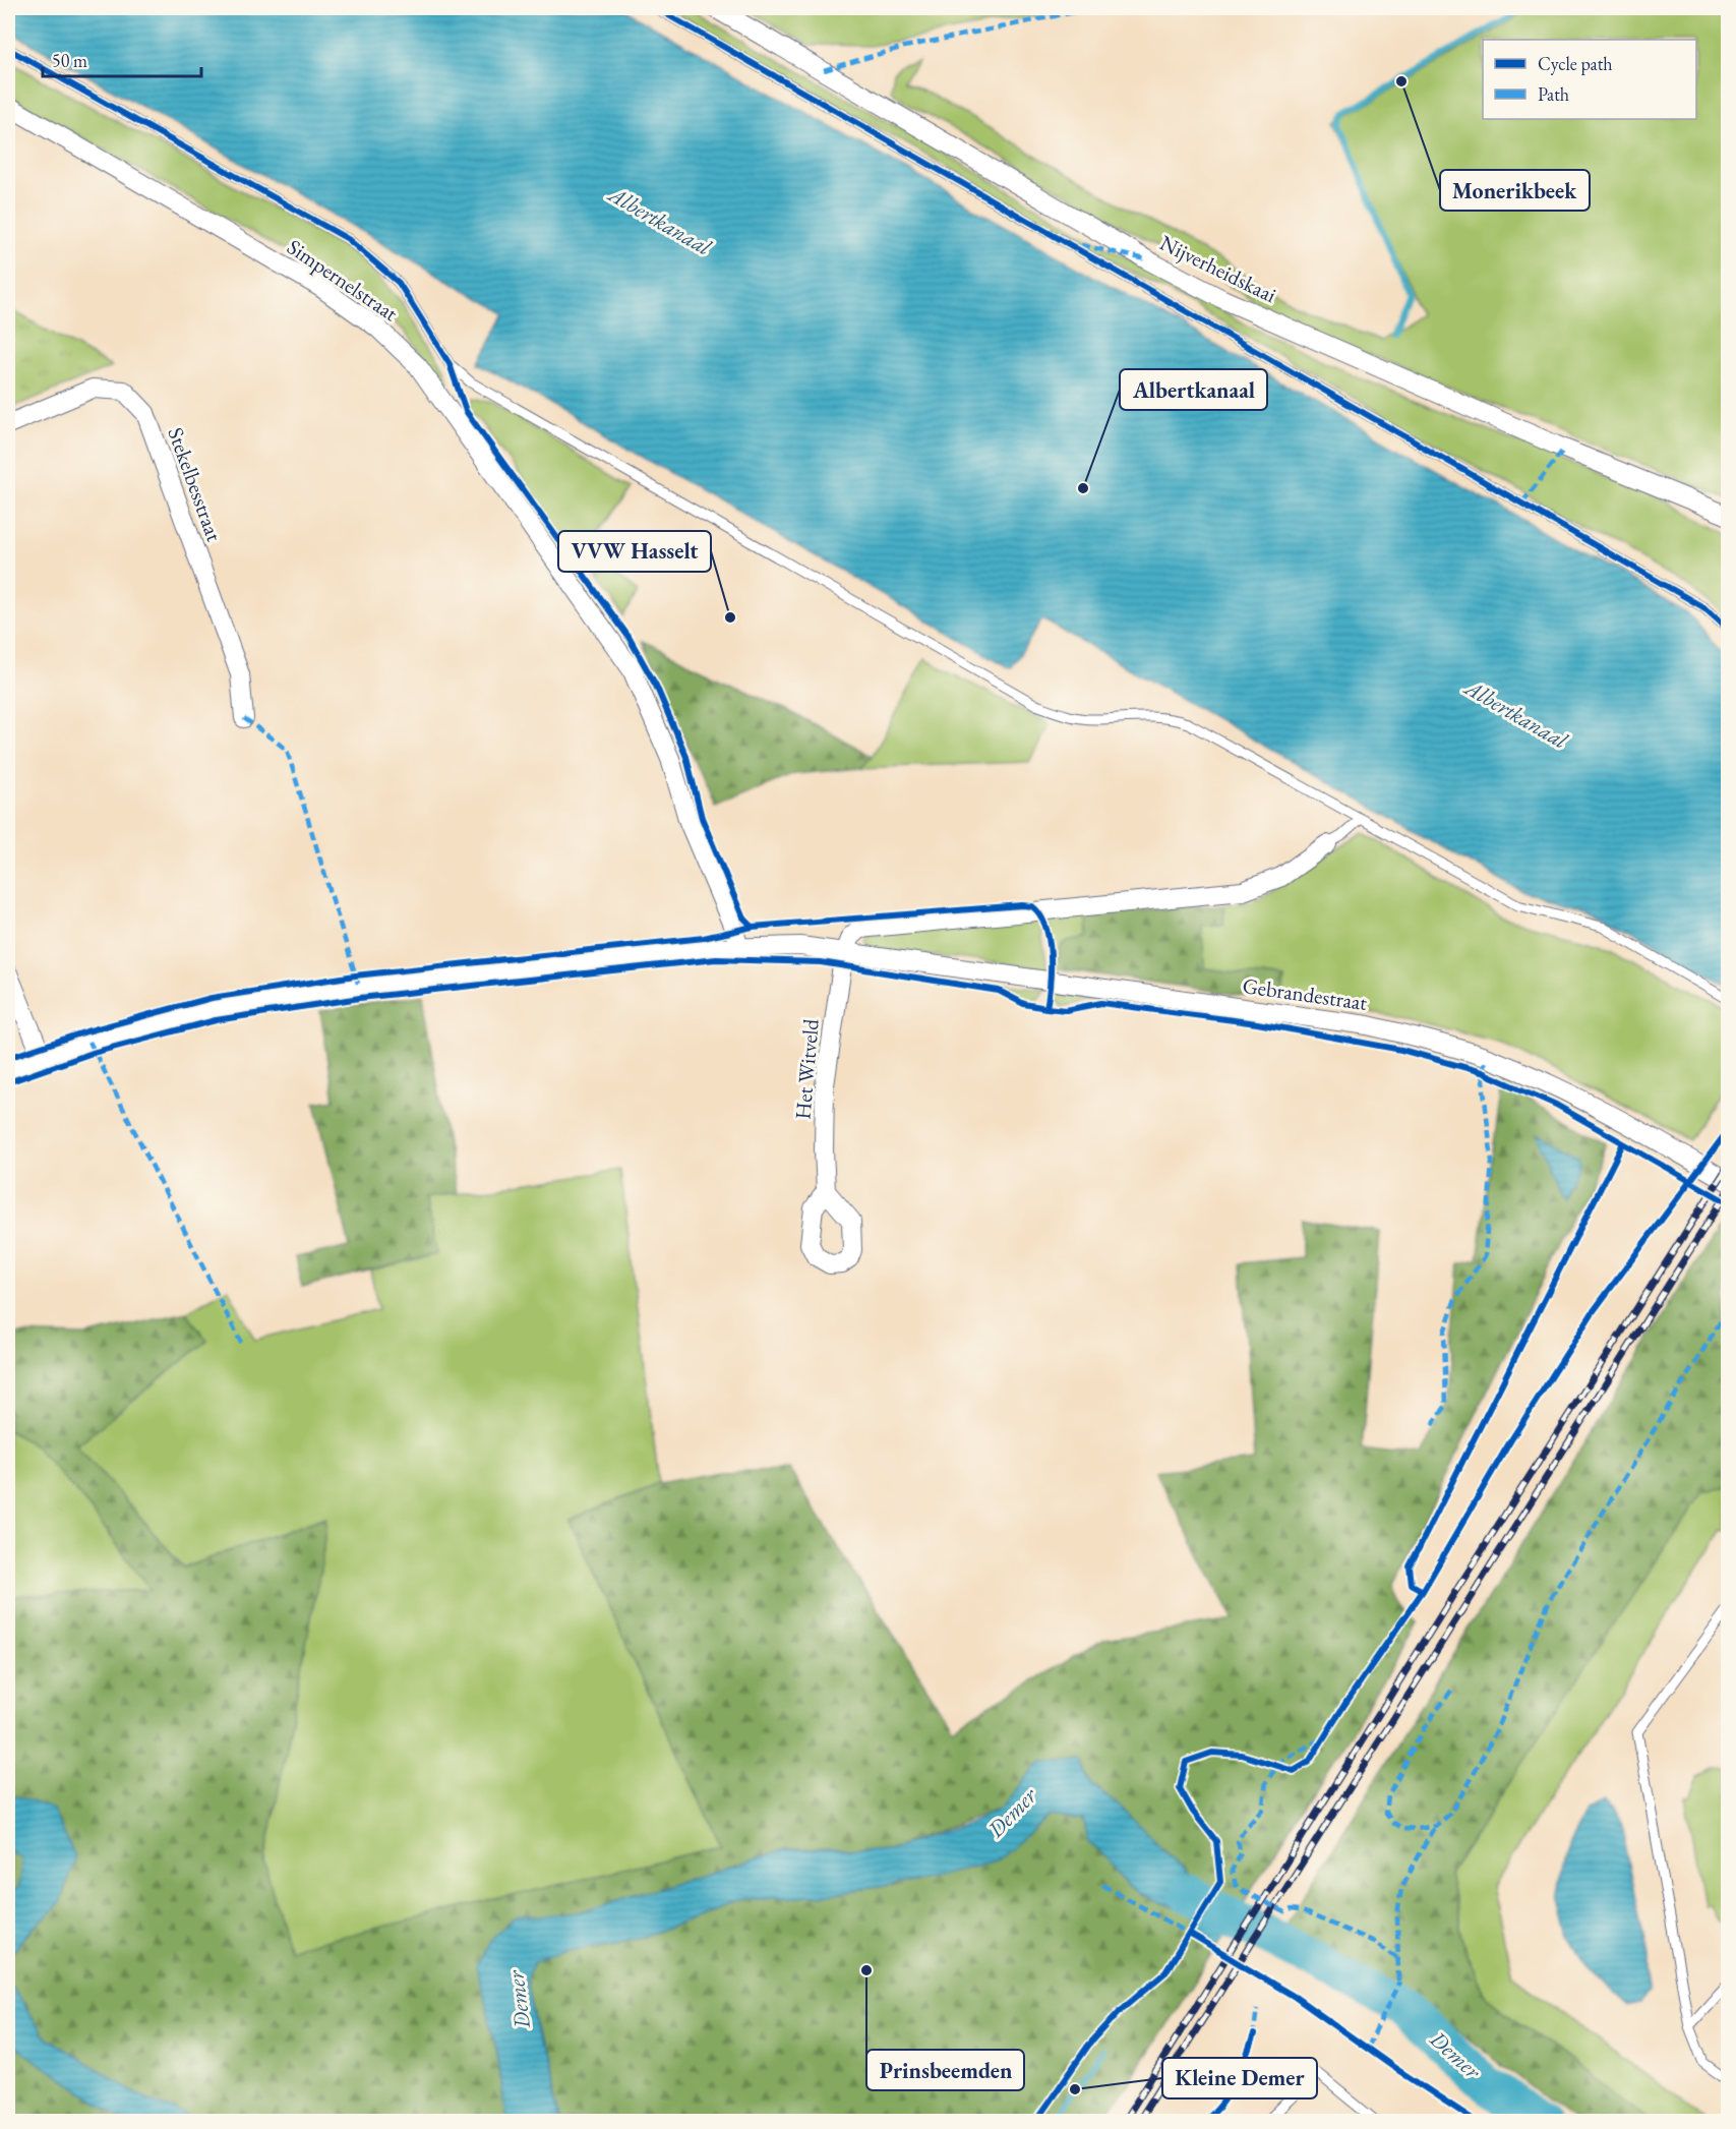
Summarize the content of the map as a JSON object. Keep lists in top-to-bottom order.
{
  "streets": {
    "street": [
      "Nijverheidskaai",
      "Simpernelstraat",
      "Stekelbesstraat",
      "Gebrandestraat",
      "Het Witveld"
    ]
  },
  "crossings": [
    ["Simpernelstraat", "Gebrandestraat"],
    ["Gebrandestraat", "Het Witveld"]
  ],
  "water": ["Albertkanaal", "Demer"],
  "places": [
    "Monerikbeek",
    "Albertkanaal",
    "VVW Hasselt",
    "Prinsbeemden",
    "Kleine Demer"
  ],
  "legend": ["Cycle path", "Path"],
  "scale_bar": "50 m"
}
